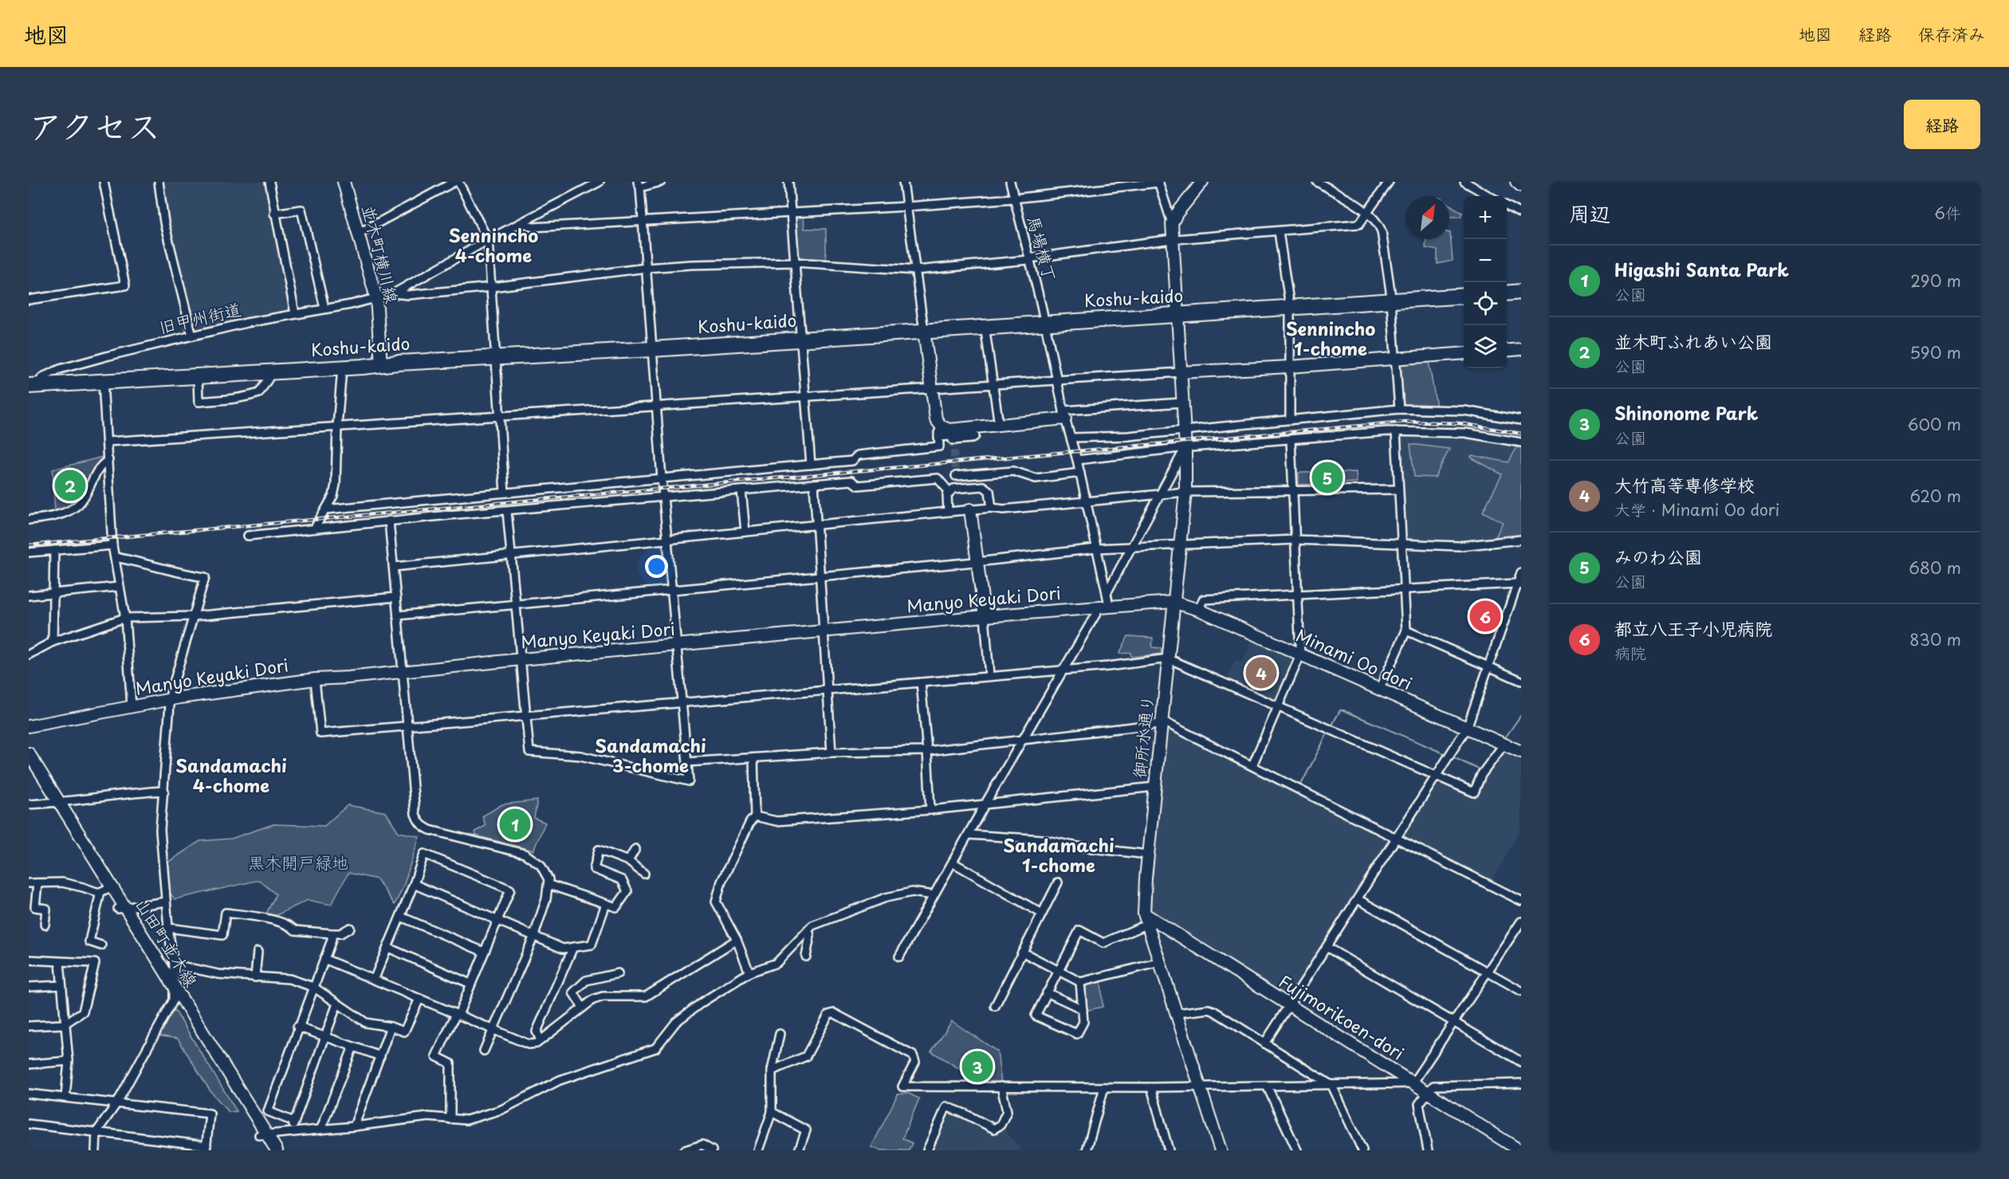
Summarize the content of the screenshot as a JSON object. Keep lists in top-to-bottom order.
{
  "streets": {
    "highway": ["Koshu-kaido"],
    "street": [
      "馬場横丁",
      "並木町横川線",
      "旧甲州街道",
      "Manyo Keyaki Dori",
      "Minami Oo dori",
      "御所水通り",
      "山田町並木線",
      "Fujimorikoen-dori"
    ]
  },
  "crossings": [
    ["馬場横丁", "Koshu-kaido"],
    ["馬場横丁", "Manyo Keyaki Dori"],
    ["並木町横川線", "Koshu-kaido"],
    ["並木町横川線", "旧甲州街道"],
    ["Koshu-kaido", "旧甲州街道"],
    ["Koshu-kaido", "御所水通り"],
    ["Manyo Keyaki Dori", "Minami Oo dori"],
    ["Manyo Keyaki Dori", "御所水通り"],
    ["Minami Oo dori", "御所水通り"],
    ["御所水通り", "Fujimorikoen-dori"]
  ],
  "districts": [
    "Sennincho 4-chome",
    "Sennincho 1-chome",
    "Sandamachi 3-chome",
    "Sandamachi 4-chome",
    "Sandamachi 1-chome"
  ],
  "parks": ["黒木開戸緑地"],
  "north": "top right",
  "page": {
    "header": "地図",
    "nav": ["地図", "経路", "保存済み"],
    "title": "アクセス",
    "buttons": "経路",
    "heading": ["周辺", "6件"],
    "map_buttons": ["+", "−"],
    "list": [
      {
        "mark": "1",
        "name": "Higashi Santa Park",
        "note": "公園",
        "value": "290 m"
      },
      {
        "mark": "2",
        "name": "並木町ふれあい公園",
        "note": "公園",
        "value": "590 m"
      },
      {
        "mark": "3",
        "name": "Shinonome Park",
        "note": "公園",
        "value": "600 m"
      },
      {
        "mark": "4",
        "name": "大竹高等専修学校",
        "note": "大学 · Minami Oo dori",
        "value": "620 m"
      },
      {
        "mark": "5",
        "name": "みのわ公園",
        "note": "公園",
        "value": "680 m"
      },
      {
        "mark": "6",
        "name": "都立八王子小児病院",
        "note": "病院",
        "value": "830 m"
      }
    ],
    "pins": [
      "5",
      "2",
      "6",
      "4",
      "1",
      "3"
    ]
  }
}
